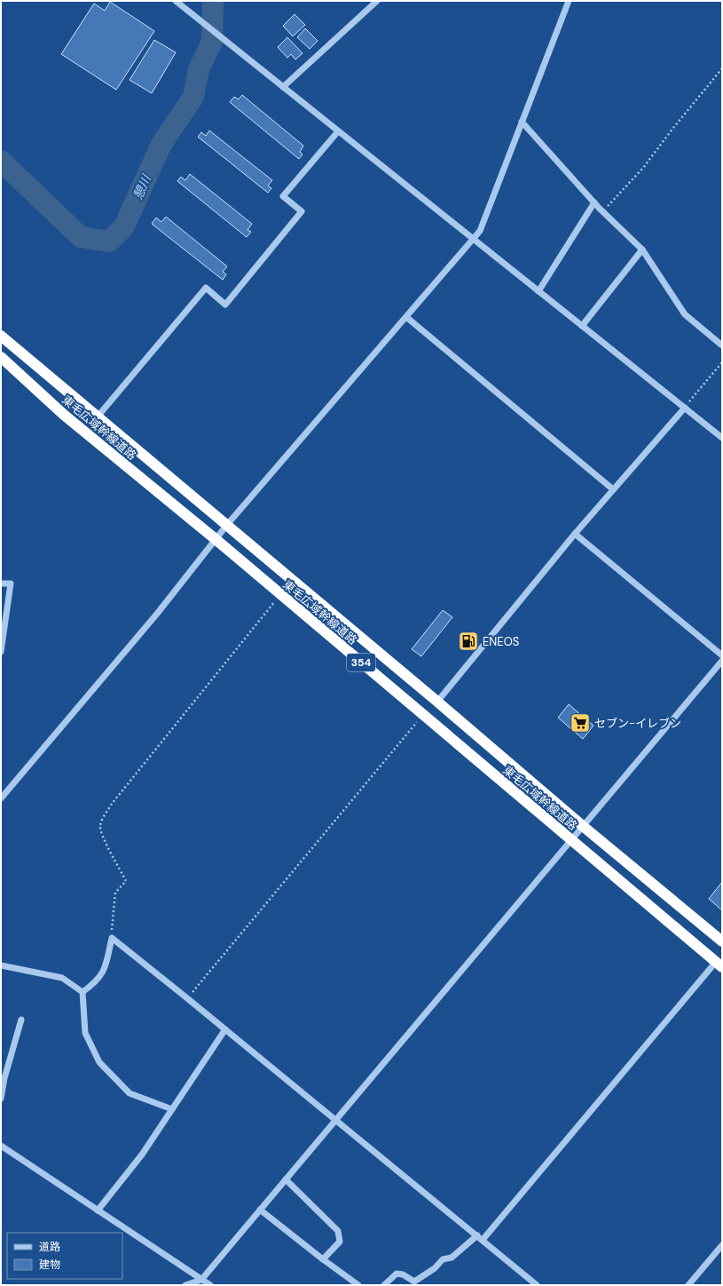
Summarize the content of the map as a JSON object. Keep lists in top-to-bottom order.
{
  "streets": {
    "highway": ["東毛広域幹線道路", "354"]
  },
  "water": ["憩川"],
  "places": {
    "fuel station": ["ENEOS"],
    "supermarket": ["セブン-イレブン"]
  },
  "legend": ["道路", "建物"]
}
